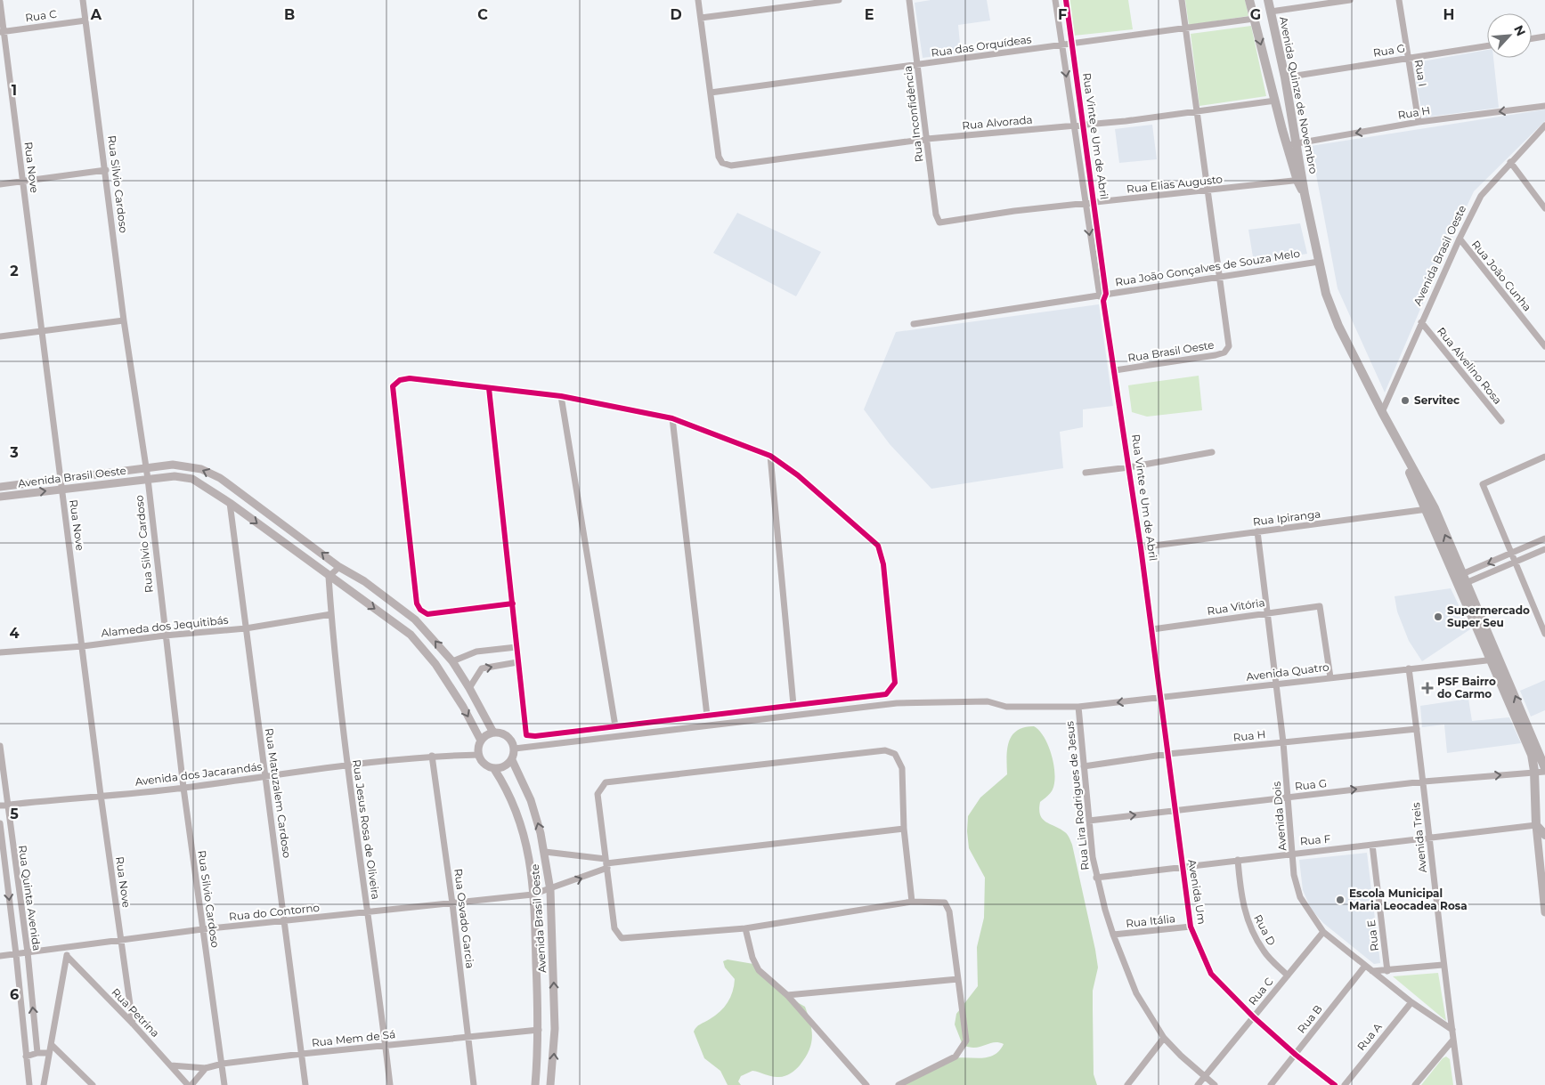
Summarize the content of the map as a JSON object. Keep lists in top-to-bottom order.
{
  "streets": {
    "main road": ["Avenida Quinze de Novembro"],
    "street": [
      "Rua C",
      "Rua das Orquídeas",
      "Rua G",
      "Rua I",
      "Rua H",
      "Rua Inconfidência",
      "Rua Alvorada",
      "Rua Vinte e Um de Abril",
      "Rua Nove",
      "Rua Silvio Cardoso",
      "Rua Elias Augusto",
      "Avenida Brasil Oeste",
      "Rua João Gonçalves de Souza Melo",
      "Rua João Cunha",
      "Rua Brasil Oeste",
      "Rua Alvelino Rosa",
      "Rua Ipiranga",
      "Rua Vitória",
      "Alameda dos Jequitibás",
      "Avenida Quatro",
      "Avenida dos Jacarandás",
      "Rua Matuzalem Cardoso",
      "Rua Lira Rodrigues de Jesus",
      "Avenida Dois",
      "Rua Jesus Rosa de Oliveira",
      "Avenida Treis",
      "Rua F",
      "Avenida Um",
      "Rua Quinta Avenida",
      "Rua do Contorno",
      "Rua Osvado Garcia",
      "Rua Itália",
      "Rua D",
      "Rua E",
      "Rua Petrina",
      "Rua B",
      "Rua A",
      "Rua Mem de Sá"
    ]
  },
  "crossings": [
    ["Rua C", "Rua Nove"],
    ["Rua C", "Rua Silvio Cardoso"],
    ["Rua C", "Rua Lira Rodrigues de Jesus"],
    ["Rua C", "Avenida Dois"],
    ["Rua C", "Avenida Um"],
    ["Rua C", "Rua D"],
    ["Rua das Orquídeas", "Avenida Quinze de Novembro"],
    ["Rua das Orquídeas", "Rua Inconfidência"],
    ["Rua das Orquídeas", "Rua Alvorada"],
    ["Rua das Orquídeas", "Rua Vinte e Um de Abril"],
    ["Rua G", "Rua I"],
    ["Rua G", "Avenida Quinze de Novembro"],
    ["Rua G", "Rua Lira Rodrigues de Jesus"],
    ["Rua G", "Avenida Dois"],
    ["Rua G", "Avenida Treis"],
    ["Rua G", "Avenida Um"],
    ["Rua I", "Rua H"],
    ["Avenida Quinze de Novembro", "Rua H"],
    ["Avenida Quinze de Novembro", "Rua Alvorada"],
    ["Avenida Quinze de Novembro", "Rua Elias Augusto"],
    ["Avenida Quinze de Novembro", "Avenida Brasil Oeste"],
    ["Avenida Quinze de Novembro", "Rua João Gonçalves de Souza Melo"],
    ["Avenida Quinze de Novembro", "Rua Ipiranga"],
    ["Avenida Quinze de Novembro", "Avenida Quatro"],
    ["Avenida Quinze de Novembro", "Rua F"],
    ["Rua H", "Rua Lira Rodrigues de Jesus"],
    ["Rua H", "Avenida Dois"],
    ["Rua H", "Avenida Treis"],
    ["Rua H", "Avenida Um"],
    ["Rua Inconfidência", "Rua Alvorada"],
    ["Rua Inconfidência", "Rua Elias Augusto"],
    ["Rua Alvorada", "Rua Vinte e Um de Abril"],
    ["Rua Vinte e Um de Abril", "Rua Elias Augusto"],
    ["Rua Vinte e Um de Abril", "Rua João Gonçalves de Souza Melo"],
    ["Rua Vinte e Um de Abril", "Rua Brasil Oeste"],
    ["Rua Vinte e Um de Abril", "Rua Ipiranga"],
    ["Rua Vinte e Um de Abril", "Rua Vitória"],
    ["Rua Vinte e Um de Abril", "Avenida Quatro"],
    ["Rua Vinte e Um de Abril", "Avenida Um"],
    ["Rua Nove", "Avenida Brasil Oeste"],
    ["Rua Nove", "Alameda dos Jequitibás"],
    ["Rua Nove", "Avenida dos Jacarandás"],
    ["Rua Nove", "Rua do Contorno"],
    ["Rua Nove", "Rua Petrina"],
    ["Rua Silvio Cardoso", "Avenida Brasil Oeste"],
    ["Rua Silvio Cardoso", "Alameda dos Jequitibás"],
    ["Rua Silvio Cardoso", "Avenida dos Jacarandás"],
    ["Rua Silvio Cardoso", "Rua do Contorno"],
    ["Rua Silvio Cardoso", "Rua Mem de Sá"],
    ["Avenida Brasil Oeste", "Rua João Cunha"],
    ["Avenida Brasil Oeste", "Rua Alvelino Rosa"],
    ["Avenida Brasil Oeste", "Avenida Quatro"],
    ["Avenida Brasil Oeste", "Avenida dos Jacarandás"],
    ["Avenida Brasil Oeste", "Rua Matuzalem Cardoso"],
    ["Avenida Brasil Oeste", "Rua Jesus Rosa de Oliveira"],
    ["Avenida Brasil Oeste", "Rua do Contorno"],
    ["Avenida Brasil Oeste", "Rua Mem de Sá"],
    ["Rua João Gonçalves de Souza Melo", "Rua Brasil Oeste"],
    ["Rua Ipiranga", "Avenida Dois"],
    ["Rua Vitória", "Avenida Quatro"],
    ["Rua Vitória", "Avenida Dois"],
    ["Alameda dos Jequitibás", "Rua Matuzalem Cardoso"],
    ["Alameda dos Jequitibás", "Rua Jesus Rosa de Oliveira"],
    ["Avenida Quatro", "Avenida dos Jacarandás"],
    ["Avenida Quatro", "Rua Lira Rodrigues de Jesus"],
    ["Avenida Quatro", "Avenida Dois"],
    ["Avenida Quatro", "Avenida Treis"],
    ["Avenida Quatro", "Avenida Um"],
    ["Avenida dos Jacarandás", "Rua Matuzalem Cardoso"],
    ["Avenida dos Jacarandás", "Rua Jesus Rosa de Oliveira"],
    ["Avenida dos Jacarandás", "Rua Quinta Avenida"],
    ["Avenida dos Jacarandás", "Rua Osvado Garcia"],
    ["Rua Matuzalem Cardoso", "Rua do Contorno"],
    ["Rua Matuzalem Cardoso", "Rua Mem de Sá"],
    ["Rua Lira Rodrigues de Jesus", "Rua F"],
    ["Rua Lira Rodrigues de Jesus", "Rua Itália"],
    ["Avenida Dois", "Avenida Treis"],
    ["Avenida Dois", "Rua F"],
    ["Avenida Dois", "Rua B"],
    ["Avenida Dois", "Rua A"],
    ["Rua Jesus Rosa de Oliveira", "Rua do Contorno"],
    ["Rua Jesus Rosa de Oliveira", "Rua Mem de Sá"],
    ["Avenida Treis", "Rua F"],
    ["Rua F", "Avenida Um"],
    ["Rua F", "Rua D"],
    ["Rua F", "Rua E"],
    ["Avenida Um", "Rua Itália"],
    ["Avenida Um", "Rua B"],
    ["Rua Quinta Avenida", "Rua do Contorno"],
    ["Rua do Contorno", "Rua Osvado Garcia"],
    ["Rua Osvado Garcia", "Rua Mem de Sá"],
    ["Rua Petrina", "Rua Mem de Sá"]
  ],
  "one_way": ["Rua G", "Rua H"],
  "places": {
    "other": ["Servitec", "Supermercado Super Seu", "Escola Municipal Maria Leocadea Rosa"],
    "health": ["PSF Bairro do Carmo"]
  },
  "north": "top right",
  "grid": {
    "columns": [
      "A",
      "B",
      "C",
      "D",
      "E",
      "F",
      "G",
      "H"
    ],
    "rows": [
      "1",
      "2",
      "3",
      "4",
      "5",
      "6"
    ]
  }
}
